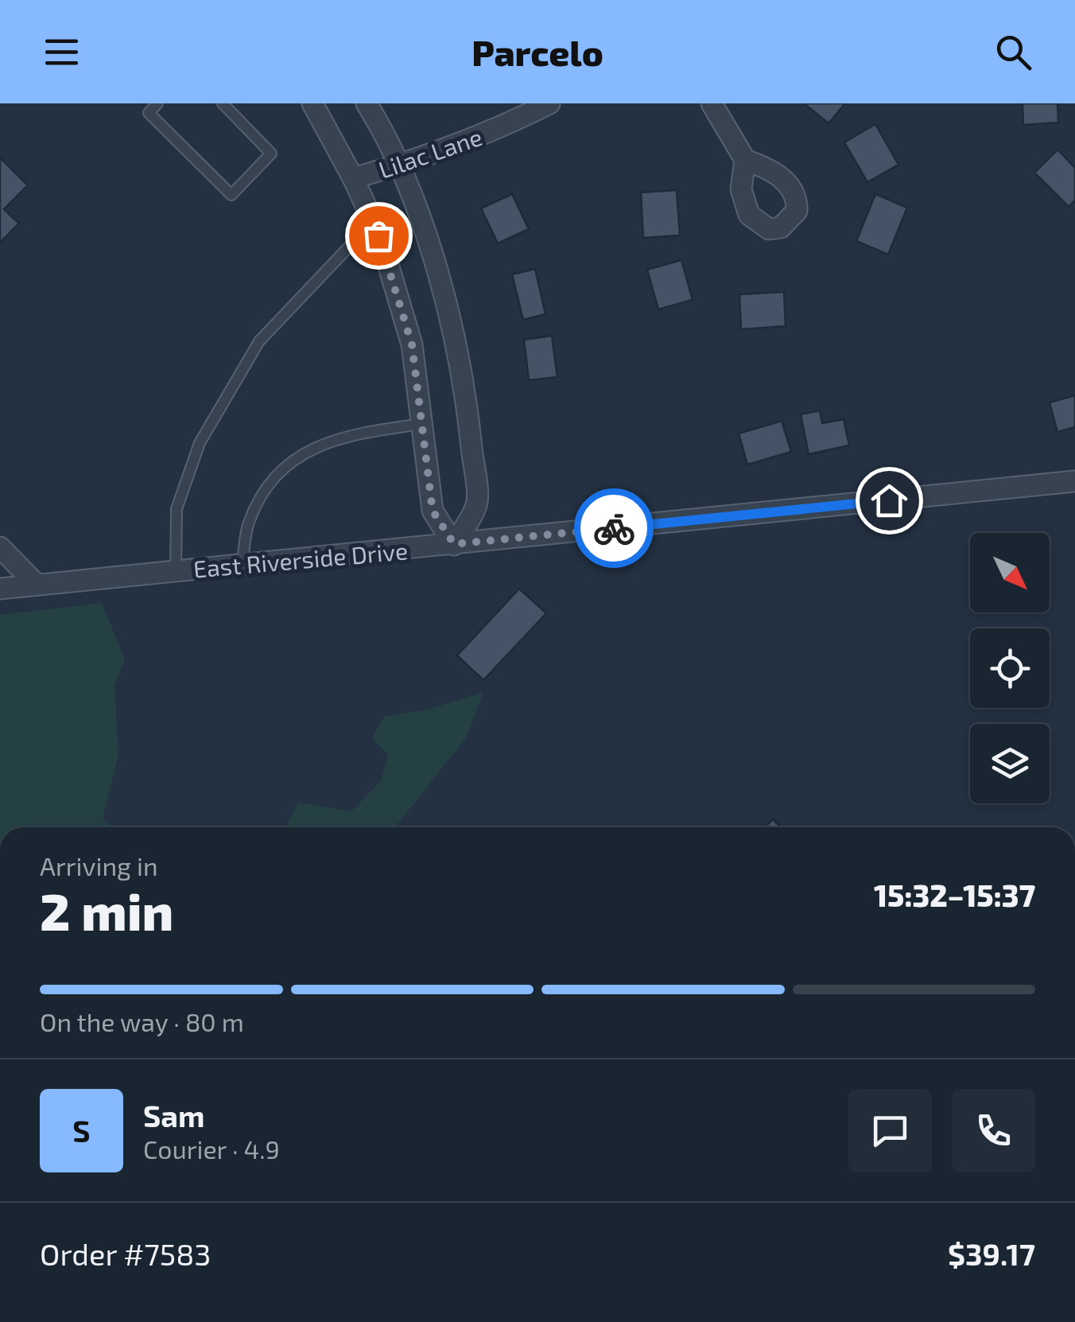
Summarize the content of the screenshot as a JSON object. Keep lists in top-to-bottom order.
{
  "streets": {
    "street": ["Lilac Lane", "East Riverside Drive"]
  },
  "north": "bottom right",
  "page": {
    "header": "Parcelo",
    "heading": ["2 min", "Arriving in", "15:32–15:37"],
    "panel": [
      "Sam",
      "Courier · 4.9",
      "Order #7583",
      "$39.17"
    ],
    "bar": "On the way · 80 m",
    "round": "S"
  }
}
